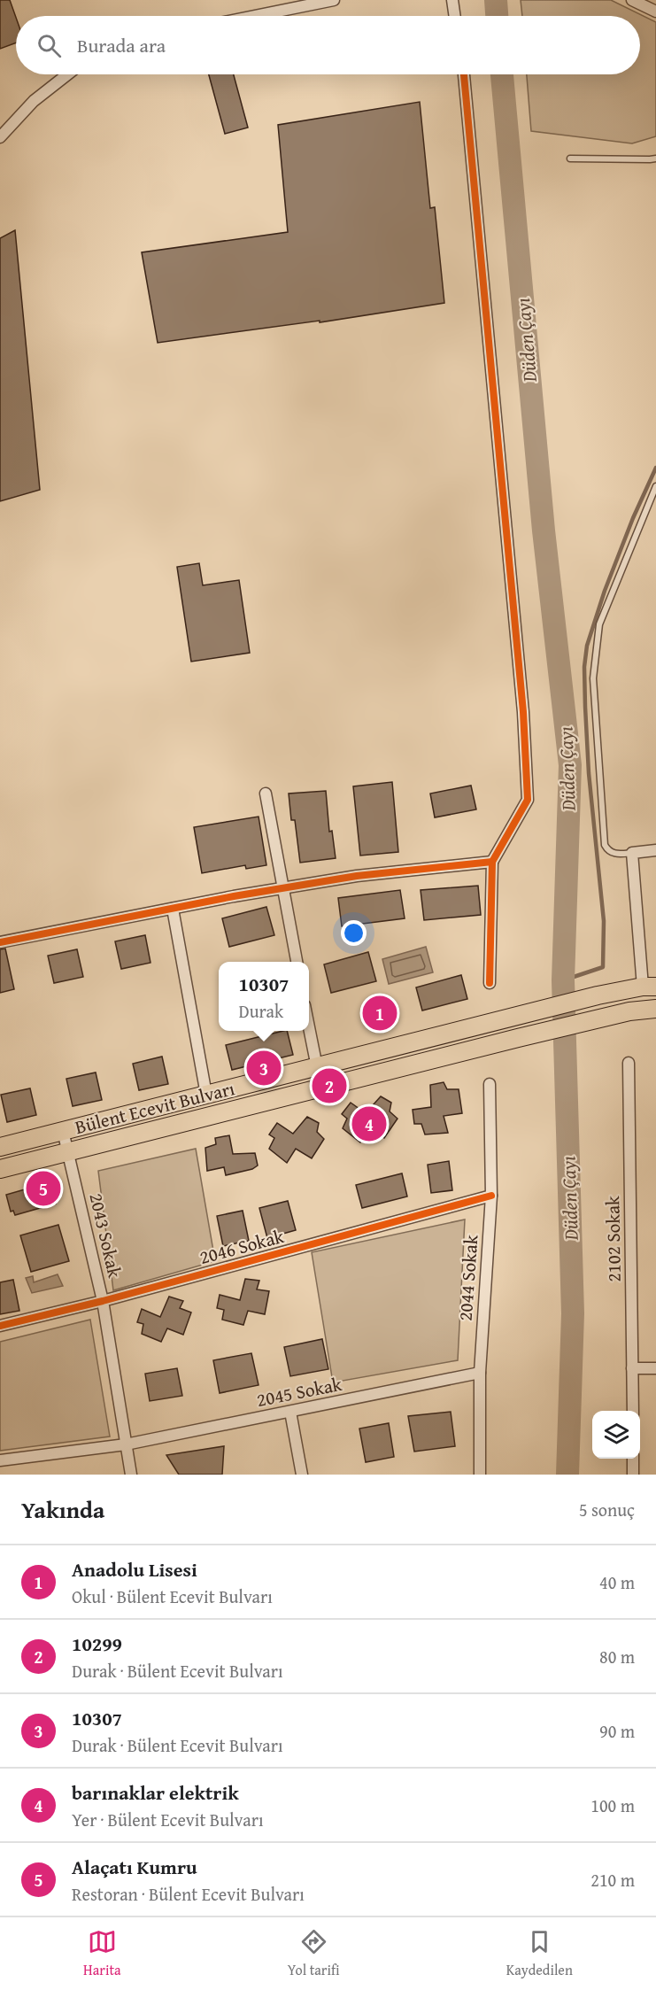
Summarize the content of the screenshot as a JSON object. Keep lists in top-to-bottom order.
{
  "streets": {
    "main road": ["Bülent Ecevit Bulvarı"],
    "street": [
      "2043 Sokak",
      "2102 Sokak",
      "2046 Sokak",
      "2044 Sokak",
      "2045 Sokak"
    ]
  },
  "crossings": [
    ["Bülent Ecevit Bulvarı", "2043 Sokak"],
    ["2043 Sokak", "2046 Sokak"],
    ["2043 Sokak", "2045 Sokak"],
    ["2046 Sokak", "2044 Sokak"],
    ["2044 Sokak", "2045 Sokak"]
  ],
  "water": ["Düden Çayı"],
  "page": {
    "search": "Burada ara",
    "popup": ["10307", "Durak"],
    "pins": [
      "1",
      "3",
      "2",
      "4",
      "5"
    ],
    "heading": ["Yakında", "5 sonuç"],
    "list": [
      {
        "mark": "1",
        "name": "Anadolu Lisesi",
        "note": "Okul · Bülent Ecevit Bulvarı",
        "value": "40 m"
      },
      {
        "mark": "2",
        "name": "10299",
        "note": "Durak · Bülent Ecevit Bulvarı",
        "value": "80 m"
      },
      {
        "mark": "3",
        "name": "10307",
        "note": "Durak · Bülent Ecevit Bulvarı",
        "value": "90 m"
      },
      {
        "mark": "4",
        "name": "barınaklar elektrik",
        "note": "Yer · Bülent Ecevit Bulvarı",
        "value": "100 m"
      },
      {
        "mark": "5",
        "name": "Alaçatı Kumru",
        "note": "Restoran · Bülent Ecevit Bulvarı",
        "value": "210 m"
      }
    ],
    "nav": ["Harita", "Yol tarifi", "Kaydedilen"]
  }
}
